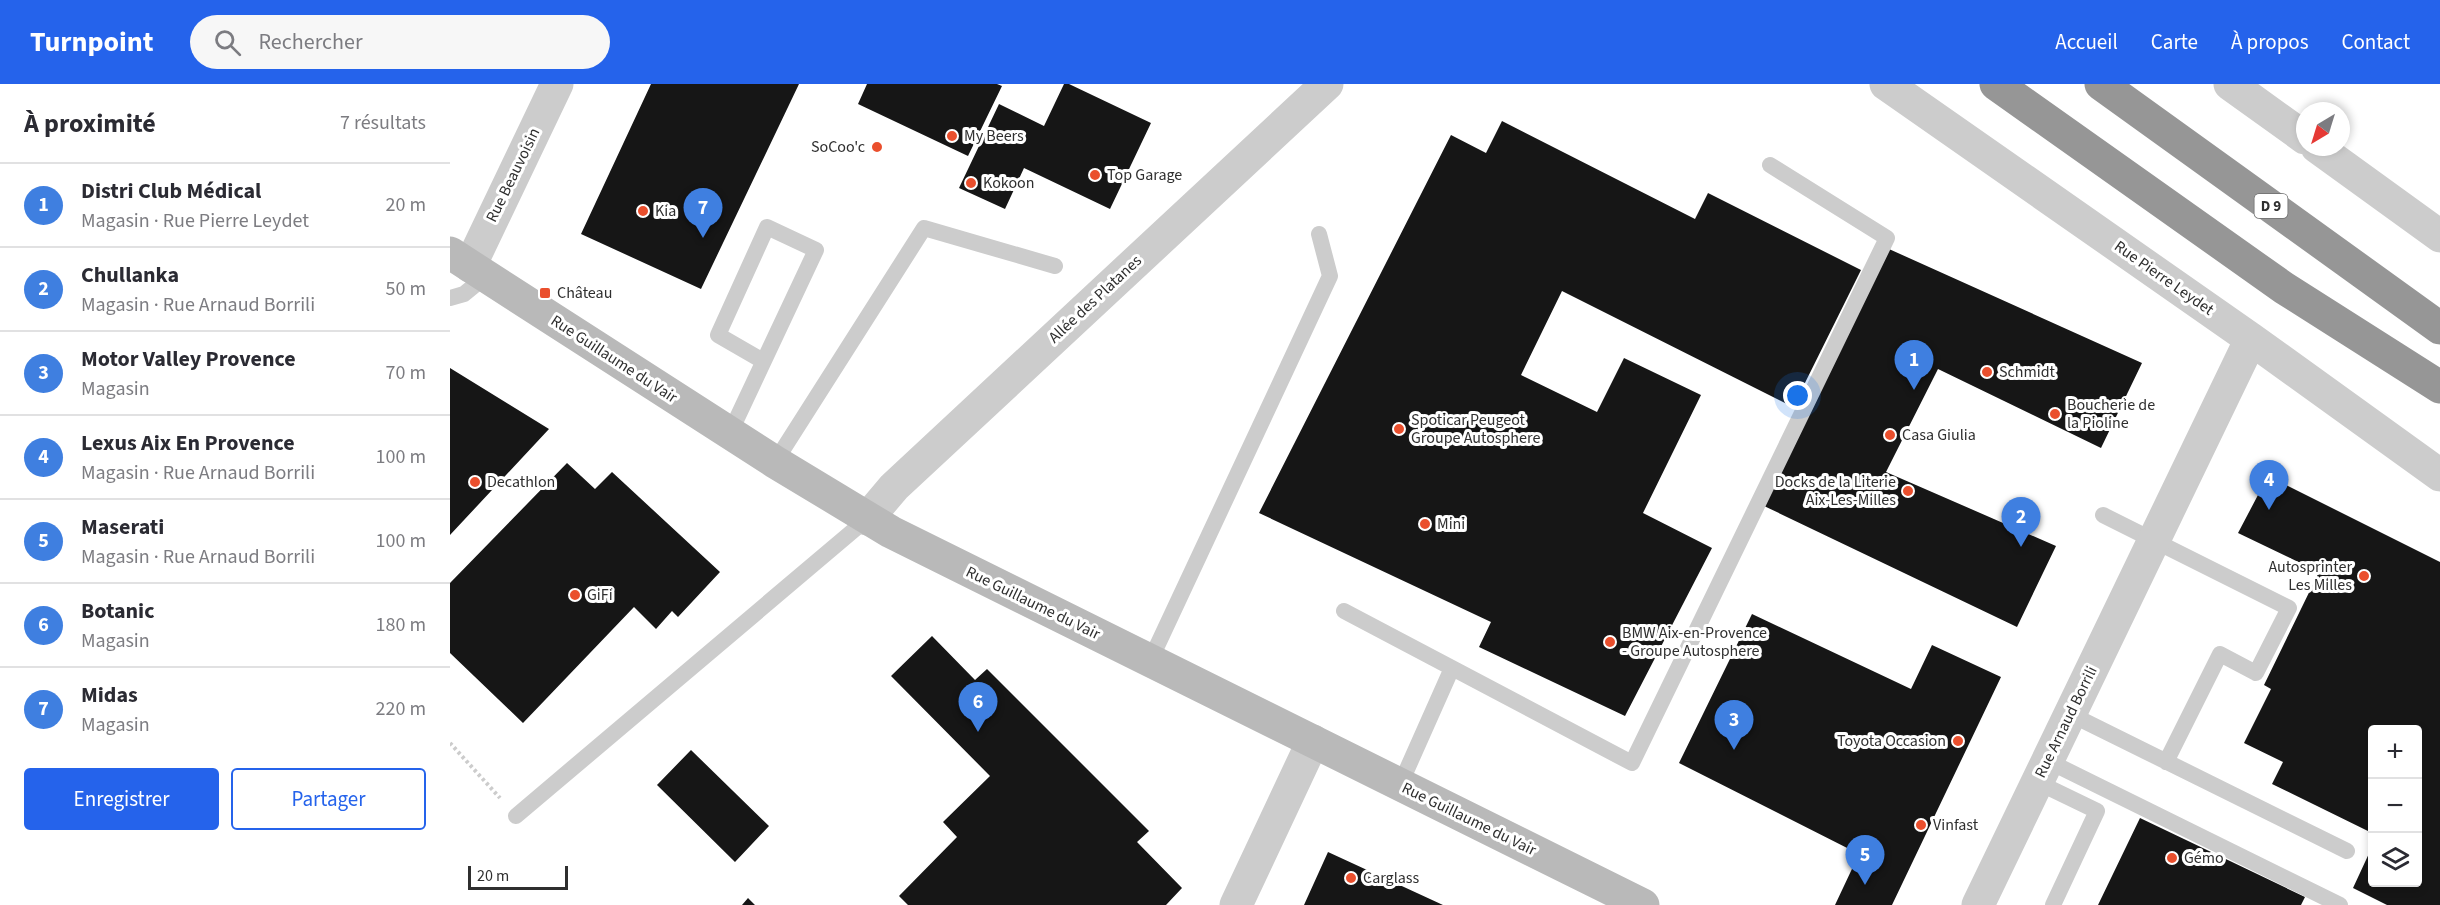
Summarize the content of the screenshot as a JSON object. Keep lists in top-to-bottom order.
{
  "streets": {
    "highway": ["D 9"],
    "main road": ["Rue Guillaume du Vair"],
    "street": [
      "Rue Beauvoisin",
      "Rue Pierre Leydet",
      "Allée des Platanes",
      "Rue Arnaud Borrili"
    ]
  },
  "crossings": [
    ["Rue Beauvoisin", "Rue Guillaume du Vair"],
    ["Rue Pierre Leydet", "Rue Arnaud Borrili"],
    ["Allée des Platanes", "Rue Guillaume du Vair"]
  ],
  "places": {
    "other": [
      "My Beers",
      "SoCoo'c",
      "Top Garage",
      "Kokoon",
      "Kia",
      "Schmidt",
      "Boucherie de la Pioline",
      "Spoticar Peugeot Groupe Autosphere",
      "Casa Giulia",
      "Decathlon",
      "Docks de la Literie Aix-Les-Milles",
      "Mini",
      "Autosprinter Les Milles",
      "GiFi",
      "BMW Aix-en-Provence - Groupe Autosphere",
      "Toyota Occasion",
      "Vinfast",
      "Gémo",
      "Carglass"
    ],
    "transit": ["Château"]
  },
  "scale_bar": "20 m",
  "north": "bottom left",
  "page": {
    "header": "Turnpoint",
    "search": "Rechercher",
    "nav": [
      "Accueil",
      "Carte",
      "À propos",
      "Contact"
    ],
    "heading": ["À proximité", "7 résultats"],
    "list": [
      {
        "mark": "1",
        "name": "Distri Club Médical",
        "note": "Magasin · Rue Pierre Leydet",
        "value": "20 m"
      },
      {
        "mark": "2",
        "name": "Chullanka",
        "note": "Magasin · Rue Arnaud Borrili",
        "value": "50 m"
      },
      {
        "mark": "3",
        "name": "Motor Valley Provence",
        "note": "Magasin",
        "value": "70 m"
      },
      {
        "mark": "4",
        "name": "Lexus Aix En Provence",
        "note": "Magasin · Rue Arnaud Borrili",
        "value": "100 m"
      },
      {
        "mark": "5",
        "name": "Maserati",
        "note": "Magasin · Rue Arnaud Borrili",
        "value": "100 m"
      },
      {
        "mark": "6",
        "name": "Botanic",
        "note": "Magasin",
        "value": "180 m"
      },
      {
        "mark": "7",
        "name": "Midas",
        "note": "Magasin",
        "value": "220 m"
      }
    ],
    "pins": [
      "7",
      "1",
      "4",
      "2",
      "6",
      "3",
      "5"
    ],
    "map_buttons": ["+", "−"],
    "buttons": ["Enregistrer", "Partager"],
    "scale": "20 m"
  }
}
